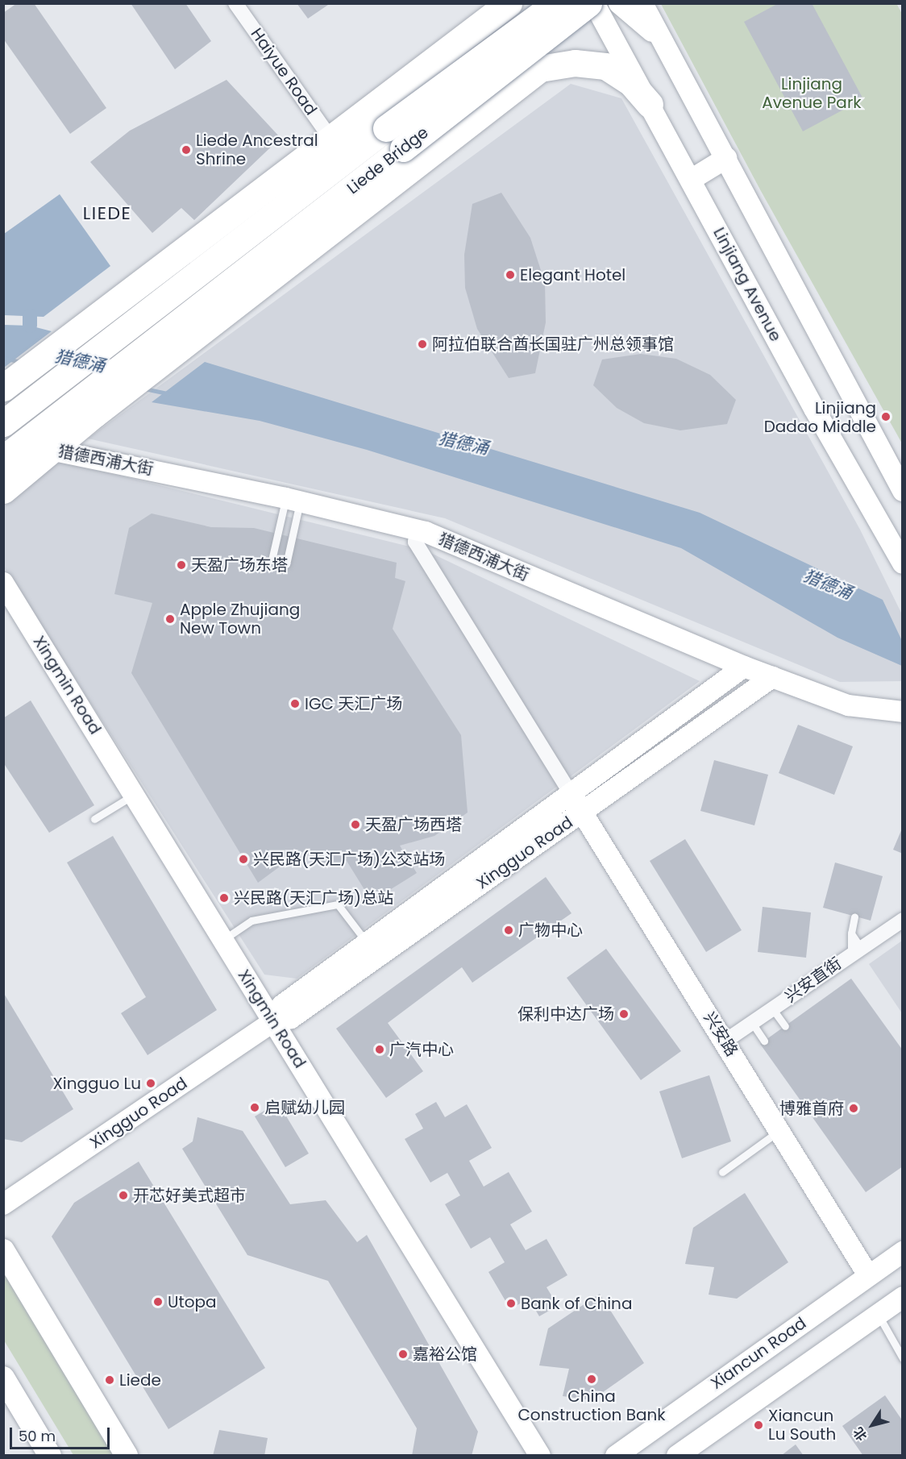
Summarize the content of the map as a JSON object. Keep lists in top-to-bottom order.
{
  "streets": {
    "highway": ["Liede Bridge"],
    "street": [
      "Haiyue Road",
      "Linjiang Avenue",
      "猎德西浦大街",
      "Xingmin Road",
      "Xingguo Road",
      "兴安直街",
      "兴安路",
      "Xiancun Road"
    ]
  },
  "crossings": [
    ["猎德西浦大街", "Xingguo Road"],
    ["Xingmin Road", "Xingguo Road"],
    ["Xingguo Road", "兴安路"],
    ["兴安直街", "兴安路"],
    ["兴安路", "Xiancun Road"]
  ],
  "districts": ["LIEDE"],
  "water": ["猎德涌"],
  "parks": ["Linjiang Avenue Park"],
  "places": [
    "Liede Ancestral Shrine",
    "Elegant Hotel",
    "阿拉伯联合酋长国驻广州总领事馆",
    "Linjiang Dadao Middle",
    "天盈广场东塔",
    "Apple Zhujiang New Town",
    "IGC 天汇广场",
    "天盈广场西塔",
    "兴民路(天汇广场)公交站场",
    "兴民路(天汇广场)总站",
    "广物中心",
    "保利中达广场",
    "广汽中心",
    "Xingguo Lu",
    "启赋幼儿园",
    "博雅首府",
    "开芯好美式超市",
    "Utopa",
    "Bank of China",
    "嘉裕公馆",
    "China Construction Bank",
    "Liede",
    "Xiancun Lu South"
  ],
  "scale_bar": "50 m",
  "north": "bottom left"
}
